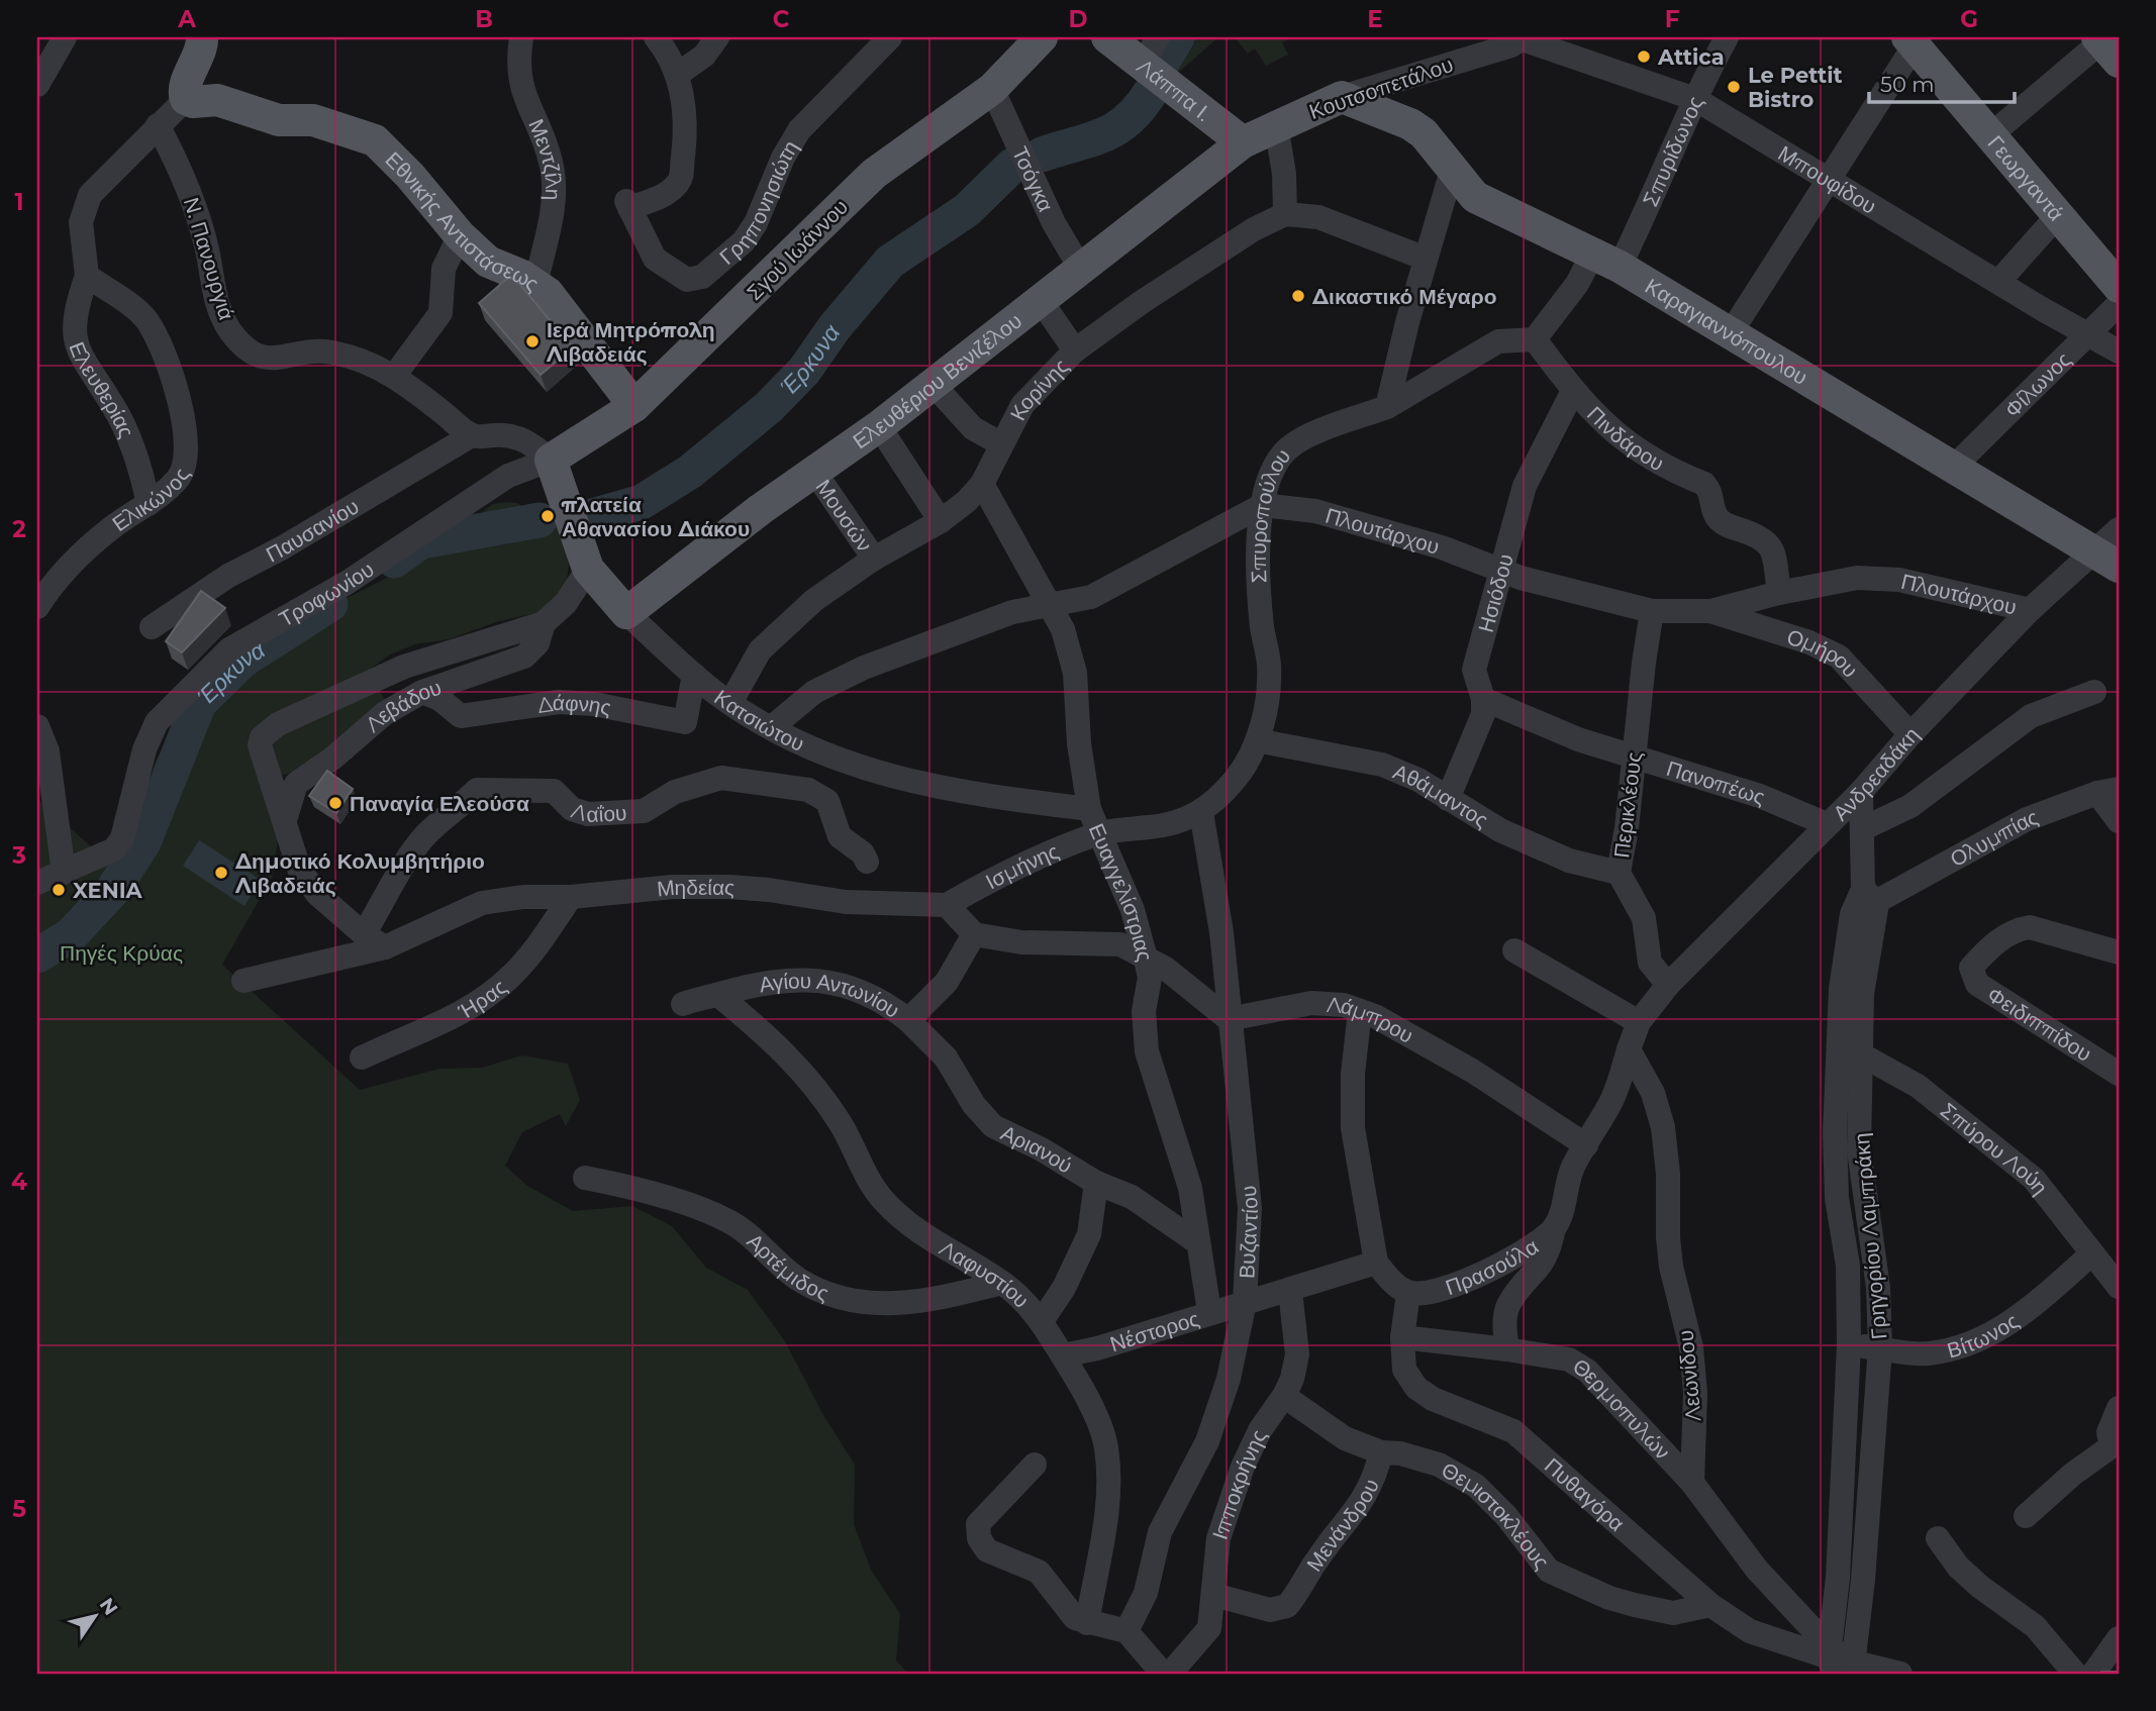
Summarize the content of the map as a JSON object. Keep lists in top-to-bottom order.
{
  "streets": {
    "main road": [
      "Κουτσοπετάλου",
      "Λάππα Ι.",
      "Γεωργαντά",
      "Εθνικής Αντιστάσεως",
      "Σγού Ιωάννου",
      "Καραγιαννόπουλου",
      "Ελευθέριου Βενιζέλου",
      "Κατσιώτου"
    ],
    "street": [
      "Σπυρίδωνος",
      "Μεντζίλη",
      "Μπουφίδου",
      "Τσόγκα",
      "Γρηπονησιώτη",
      "Ν. Πανουργιά",
      "Φίλωνος",
      "Ελευθερίας",
      "Κορίνης",
      "Πινδάρου",
      "Ελικώνος",
      "Μουσών",
      "Σπυροπούλου",
      "Παυσανίου",
      "Πλουτάρχου",
      "Ησιόδου",
      "Τροφωνίου",
      "Ομήρου",
      "Λεβάδου",
      "Δάφνης",
      "Ανδρεαδάκη",
      "Πανοπέως",
      "Αθάμαντος",
      "Περικλέους",
      "Λαΐου",
      "Ολυμπίας",
      "Ισμήνης",
      "Μηδείας",
      "Ευαγγελίστριας",
      "Ήρας",
      "Αγίου Αντωνίου",
      "Λάμπρου",
      "Φειδιππίδου",
      "Αριανού",
      "Σπύρου Λούη",
      "Βυζαντίου",
      "Γρηγορίου Λαμπράκη",
      "Πρασούλα",
      "Αρτέμιδος",
      "Λαφυστίου",
      "Νέστορος",
      "Βίτωνος",
      "Λεωνίδου",
      "Θερμοπυλών",
      "Ιπποκρήνης",
      "Πυθαγόρα",
      "Θεμιστοκλέους",
      "Μενάνδρου"
    ]
  },
  "crossings": [
    ["Κουτσοπετάλου", "Λάππα Ι."],
    ["Κουτσοπετάλου", "Μπουφίδου"],
    ["Κουτσοπετάλου", "Καραγιαννόπουλου"],
    ["Κουτσοπετάλου", "Ελευθέριου Βενιζέλου"],
    ["Λάππα Ι.", "Ελευθέριου Βενιζέλου"],
    ["Σπυρίδωνος", "Μπουφίδου"],
    ["Σπυρίδωνος", "Καραγιαννόπουλου"],
    ["Μεντζίλη", "Εθνικής Αντιστάσεως"],
    ["Μπουφίδου", "Φίλωνος"],
    ["Τσόγκα", "Σγού Ιωάννου"],
    ["Τσόγκα", "Ελευθέριου Βενιζέλου"],
    ["Εθνικής Αντιστάσεως", "Σγού Ιωάννου"],
    ["Σγού Ιωάννου", "Τροφωνίου"],
    ["Σγού Ιωάννου", "Κατσιώτου"],
    ["Ν. Πανουργιά", "Παυσανίου"],
    ["Καραγιαννόπουλου", "Φίλωνος"],
    ["Καραγιαννόπουλου", "Ανδρεαδάκη"],
    ["Ελευθέριου Βενιζέλου", "Μουσών"],
    ["Ελευθέριου Βενιζέλου", "Κατσιώτου"],
    ["Ελευθερίας", "Ελικώνος"],
    ["Κορίνης", "Μουσών"],
    ["Κορίνης", "Κατσιώτου"],
    ["Πινδάρου", "Σπυροπούλου"],
    ["Πινδάρου", "Πλουτάρχου"],
    ["Πινδάρου", "Ησιόδου"],
    ["Σπυροπούλου", "Πλουτάρχου"],
    ["Σπυροπούλου", "Αθάμαντος"],
    ["Σπυροπούλου", "Ισμήνης"],
    ["Σπυροπούλου", "Ευαγγελίστριας"],
    ["Σπυροπούλου", "Βυζαντίου"],
    ["Πλουτάρχου", "Ησιόδου"],
    ["Πλουτάρχου", "Ομήρου"],
    ["Πλουτάρχου", "Ανδρεαδάκη"],
    ["Πλουτάρχου", "Περικλέους"],
    ["Ησιόδου", "Πανοπέως"],
    ["Τροφωνίου", "Κατσιώτου"],
    ["Ομήρου", "Ανδρεαδάκη"],
    ["Λεβάδου", "Δάφνης"],
    ["Λεβάδου", "Κατσιώτου"],
    ["Δάφνης", "Κατσιώτου"],
    ["Κατσιώτου", "Ευαγγελίστριας"],
    ["Ανδρεαδάκη", "Πανοπέως"],
    ["Ανδρεαδάκη", "Περικλέους"],
    ["Ανδρεαδάκη", "Γρηγορίου Λαμπράκη"],
    ["Πανοπέως", "Περικλέους"],
    ["Αθάμαντος", "Περικλέους"],
    ["Ολυμπίας", "Γρηγορίου Λαμπράκη"],
    ["Ισμήνης", "Μηδείας"],
    ["Ισμήνης", "Ευαγγελίστριας"],
    ["Μηδείας", "Ήρας"],
    ["Ευαγγελίστριας", "Αριανού"],
    ["Ευαγγελίστριας", "Νέστορος"],
    ["Αγίου Αντωνίου", "Αριανού"],
    ["Αγίου Αντωνίου", "Λαφυστίου"],
    ["Λάμπρου", "Βυζαντίου"],
    ["Λάμπρου", "Πρασούλα"],
    ["Σπύρου Λούη", "Γρηγορίου Λαμπράκη"],
    ["Σπύρου Λούη", "Βίτωνος"],
    ["Βυζαντίου", "Νέστορος"],
    ["Γρηγορίου Λαμπράκη", "Βίτωνος"],
    ["Γρηγορίου Λαμπράκη", "Πυθαγόρα"],
    ["Πρασούλα", "Λεωνίδου"],
    ["Πρασούλα", "Πυθαγόρα"],
    ["Αρτέμιδος", "Λαφυστίου"],
    ["Λαφυστίου", "Νέστορος"],
    ["Λεωνίδου", "Θερμοπυλών"],
    ["Θερμοπυλών", "Πυθαγόρα"],
    ["Ιπποκρήνης", "Θεμιστοκλέους"],
    ["Ιπποκρήνης", "Μενάνδρου"],
    ["Πυθαγόρα", "Θεμιστοκλέους"],
    ["Θεμιστοκλέους", "Μενάνδρου"]
  ],
  "water": ["Έρκυνα"],
  "parks": ["Πηγές Κρύας"],
  "places": [
    "Attica",
    "Le Pettit Bistro",
    "Δικαστικό Μέγαρο",
    "Ιερά Μητρόπολη Λιβαδειάς",
    "πλατεία Αθανασίου Διάκου",
    "Παναγία Ελεούσα",
    "Δημοτικό Κολυμβητήριο Λιβαδειάς",
    "XENIA"
  ],
  "scale_bar": "50 m",
  "north": "top right",
  "grid": {
    "columns": [
      "A",
      "B",
      "C",
      "D",
      "E",
      "F",
      "G"
    ],
    "rows": [
      "1",
      "2",
      "3",
      "4",
      "5"
    ]
  }
}
